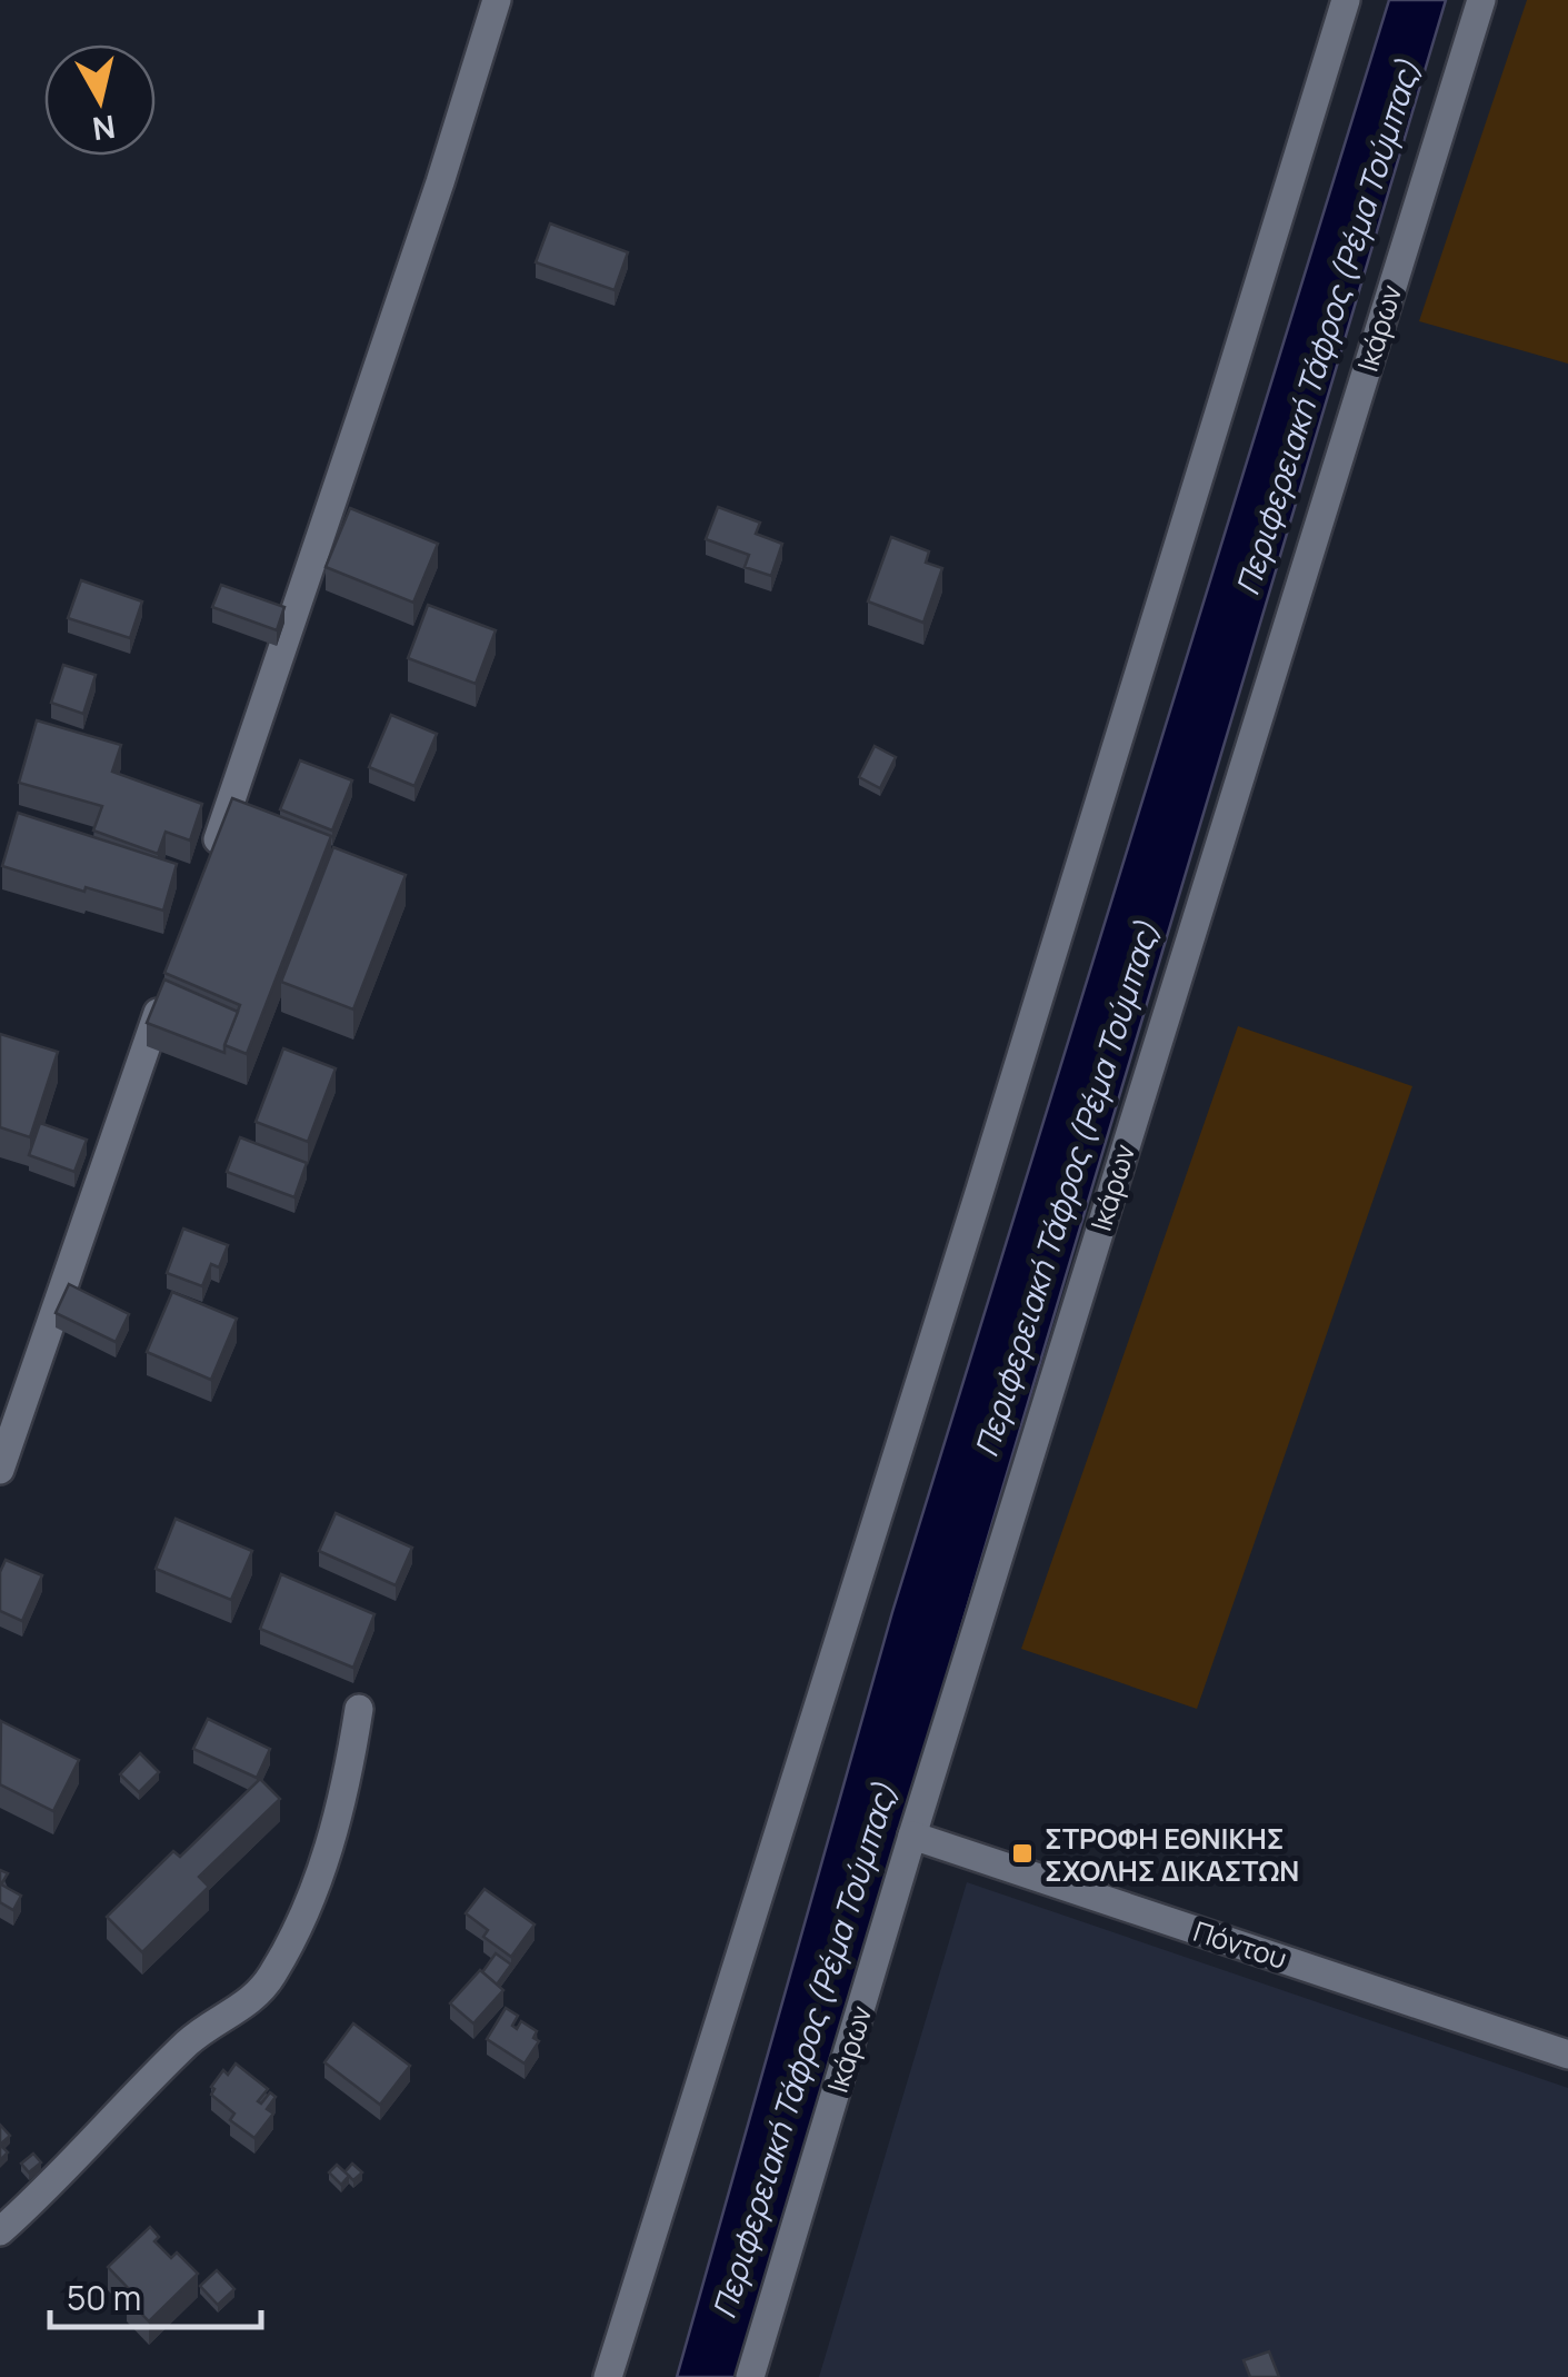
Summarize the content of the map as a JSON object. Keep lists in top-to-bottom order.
{
  "streets": {
    "street": ["Ικάρων", "Πόντου"]
  },
  "crossings": [
    ["Ικάρων", "Πόντου"]
  ],
  "water": ["Περιφερειακή Τάφρος (Ρέμα Τούμπας)"],
  "places": {
    "transit": ["ΣΤΡΟΦΗ ΕΘΝΙΚΗΣ ΣΧΟΛΗΣ ΔΙΚΑΣΤΩΝ"]
  },
  "scale_bar": "50 m",
  "north": "bottom"
}
